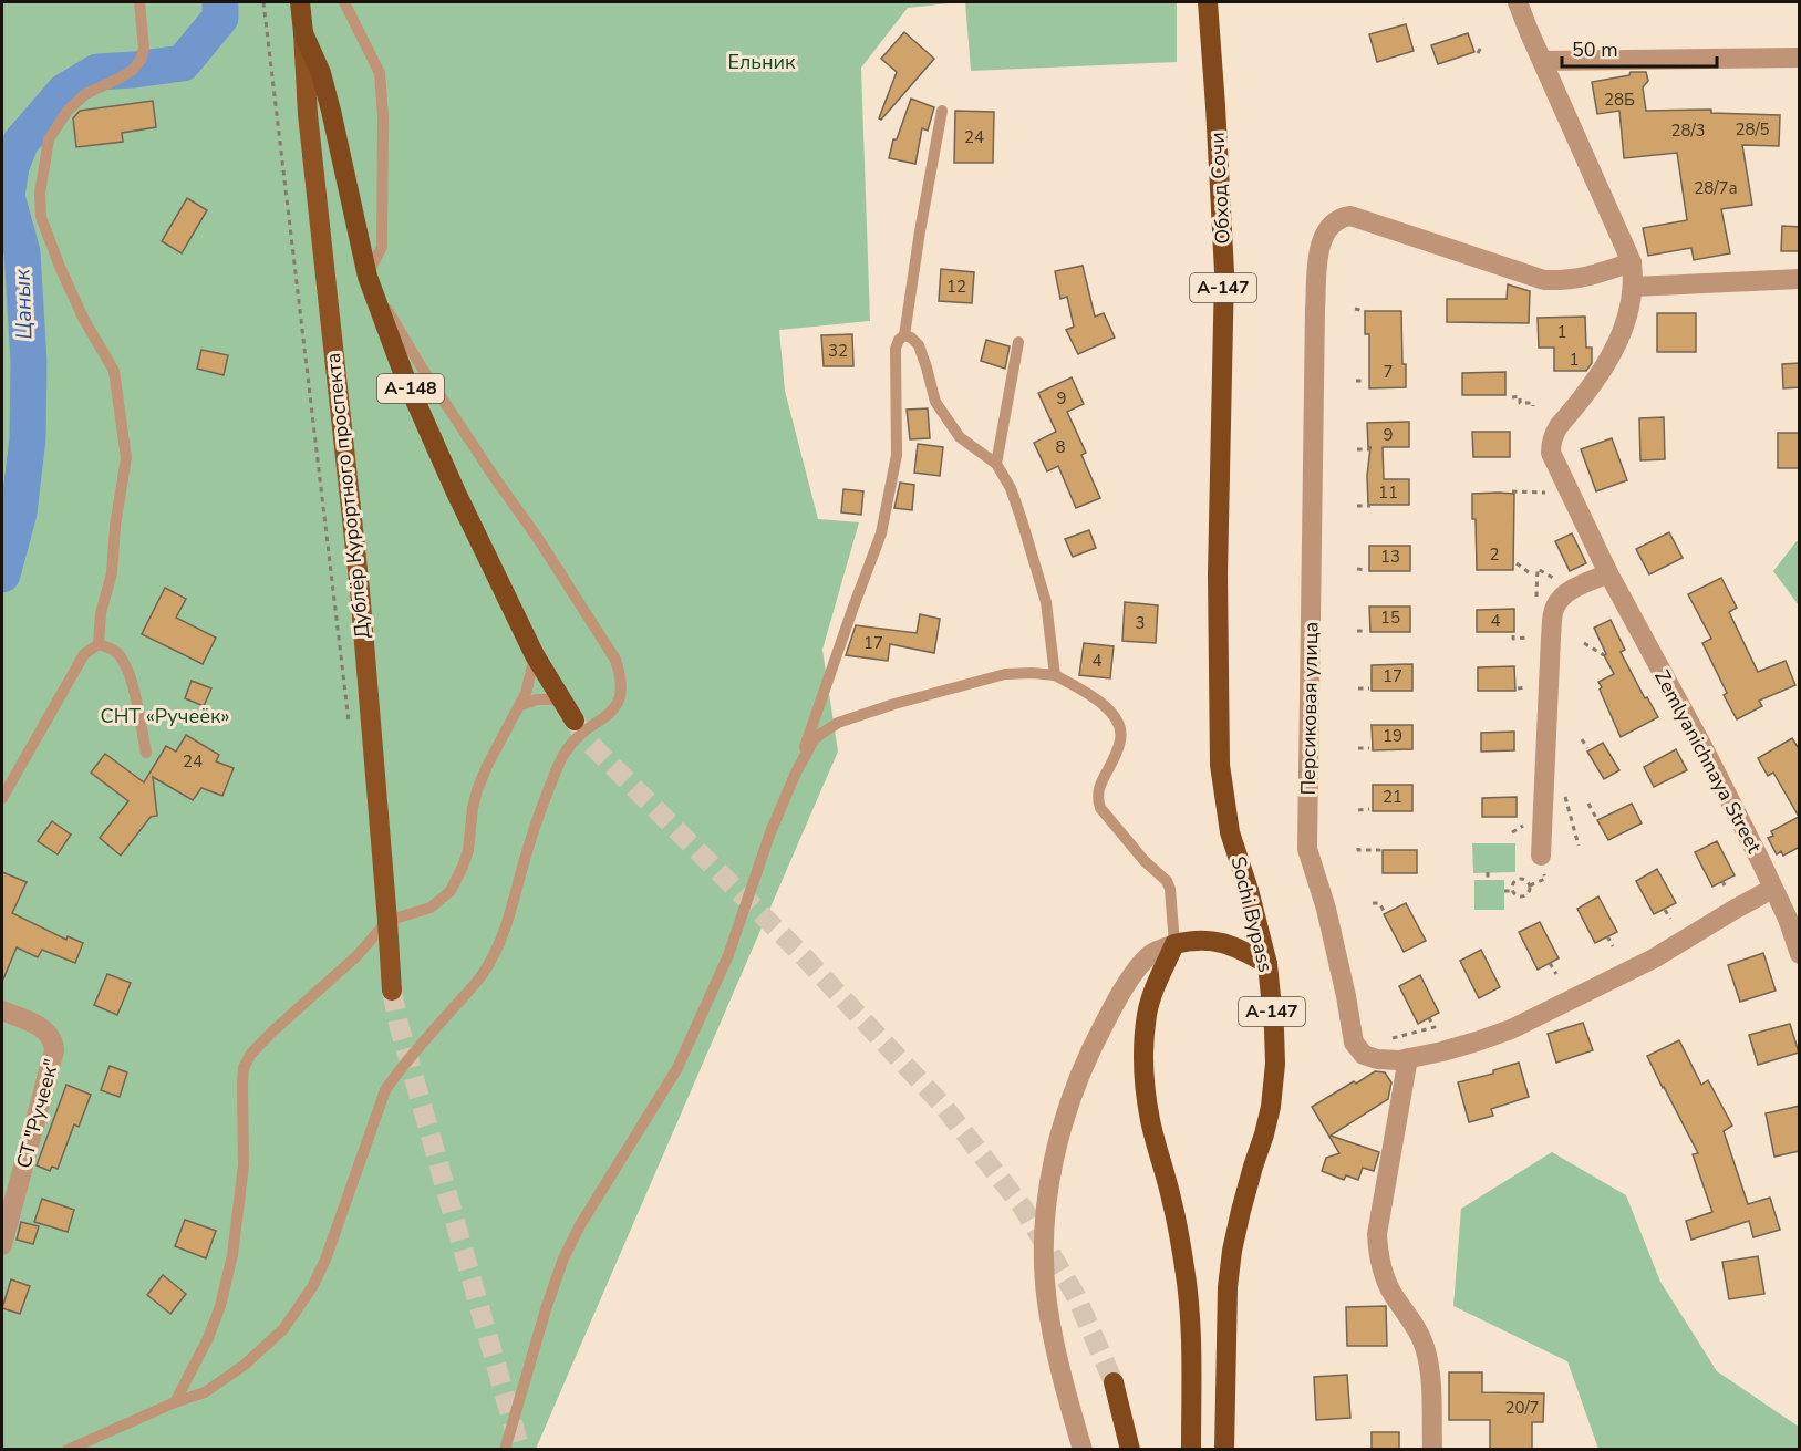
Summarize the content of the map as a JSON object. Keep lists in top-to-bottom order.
{
  "streets": {
    "highway": [
      "Обход Сочи",
      "А-147",
      "А-148",
      "Дублёр Курортного проспекта",
      "Sochi Bypass"
    ],
    "street": ["Персиковая улица", "Zemlyanichnaya Street", "СТ \"Ручеек\""]
  },
  "crossings": [
    ["Обход Сочи", "Sochi Bypass"],
    ["А-148", "Дублёр Курортного проспекта"],
    ["Персиковая улица", "Zemlyanichnaya Street"]
  ],
  "water": ["Цанык"],
  "parks": ["Ельник", "СНТ «Ручеёк»"],
  "house_numbers": [
    "28Б",
    "28/5",
    "28/3",
    "24",
    "28/7а",
    "12",
    "1",
    "32",
    "1",
    "7",
    "9",
    "9",
    "8",
    "11",
    "2",
    "13",
    "15",
    "4",
    "3",
    "17",
    "4",
    "17",
    "19",
    "24",
    "21",
    "20/7"
  ],
  "scale_bar": "50 m"
}
